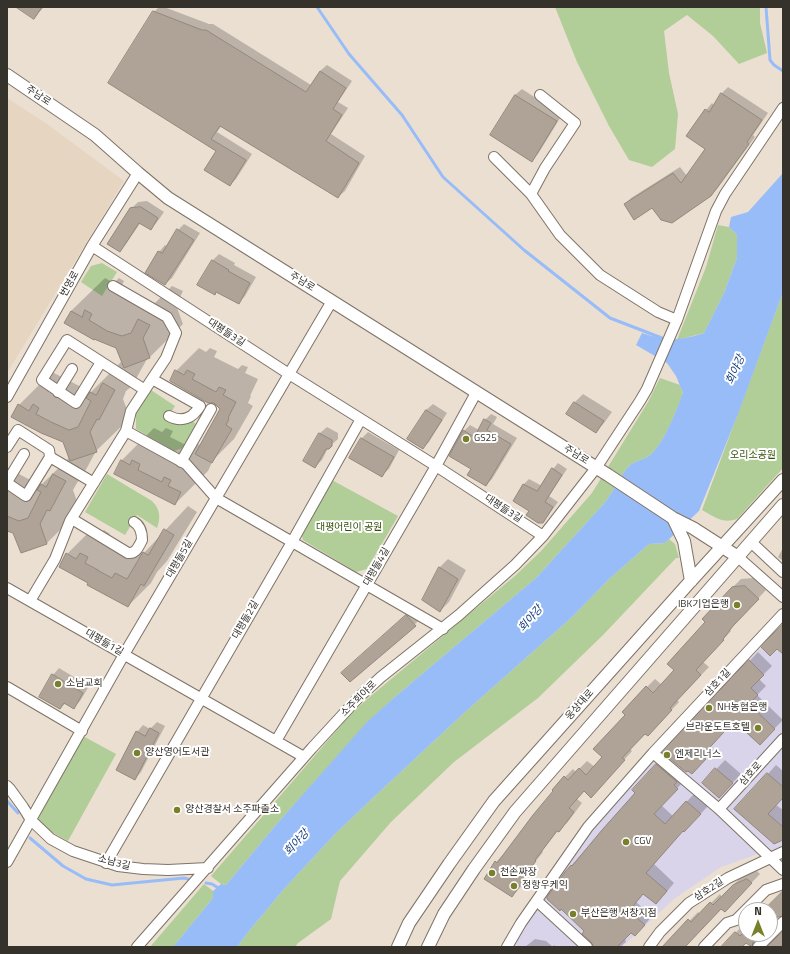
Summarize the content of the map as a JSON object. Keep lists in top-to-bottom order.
{
  "streets": {
    "main road": ["주남로", "웅상대로"],
    "street": [
      "번영로",
      "대평들3길",
      "대평들5길",
      "대평들4길",
      "대평들2길",
      "대평들1길",
      "삼호1길",
      "소주회야로",
      "삼호로",
      "소남3길",
      "삼호2길"
    ]
  },
  "crossings": [
    ["주남로", "번영로"],
    ["주남로", "대평들5길"],
    ["주남로", "대평들4길"],
    ["주남로", "소주회야로"],
    ["주남로", "웅상대로"],
    ["번영로", "대평들3길"],
    ["대평들3길", "대평들5길"],
    ["대평들3길", "대평들4길"],
    ["대평들3길", "소주회야로"],
    ["대평들5길", "대평들1길"],
    ["대평들5길", "소남3길"],
    ["대평들4길", "대평들1길"],
    ["대평들2길", "대평들1길"],
    ["대평들1길", "소주회야로"],
    ["소주회야로", "소남3길"]
  ],
  "water": ["회야강"],
  "parks": ["오리소공원", "대평어린이 공원"],
  "places": [
    "GS25",
    "IBK기업은행",
    "소남교회",
    "NH농협은행",
    "브라운도트호텔",
    "양산영어도서관",
    "엔제리너스",
    "양산경찰서 소주파출소",
    "CGV",
    "천손짜장",
    "정항우케익",
    "부산은행 서창지점"
  ],
  "north": "top"
}
